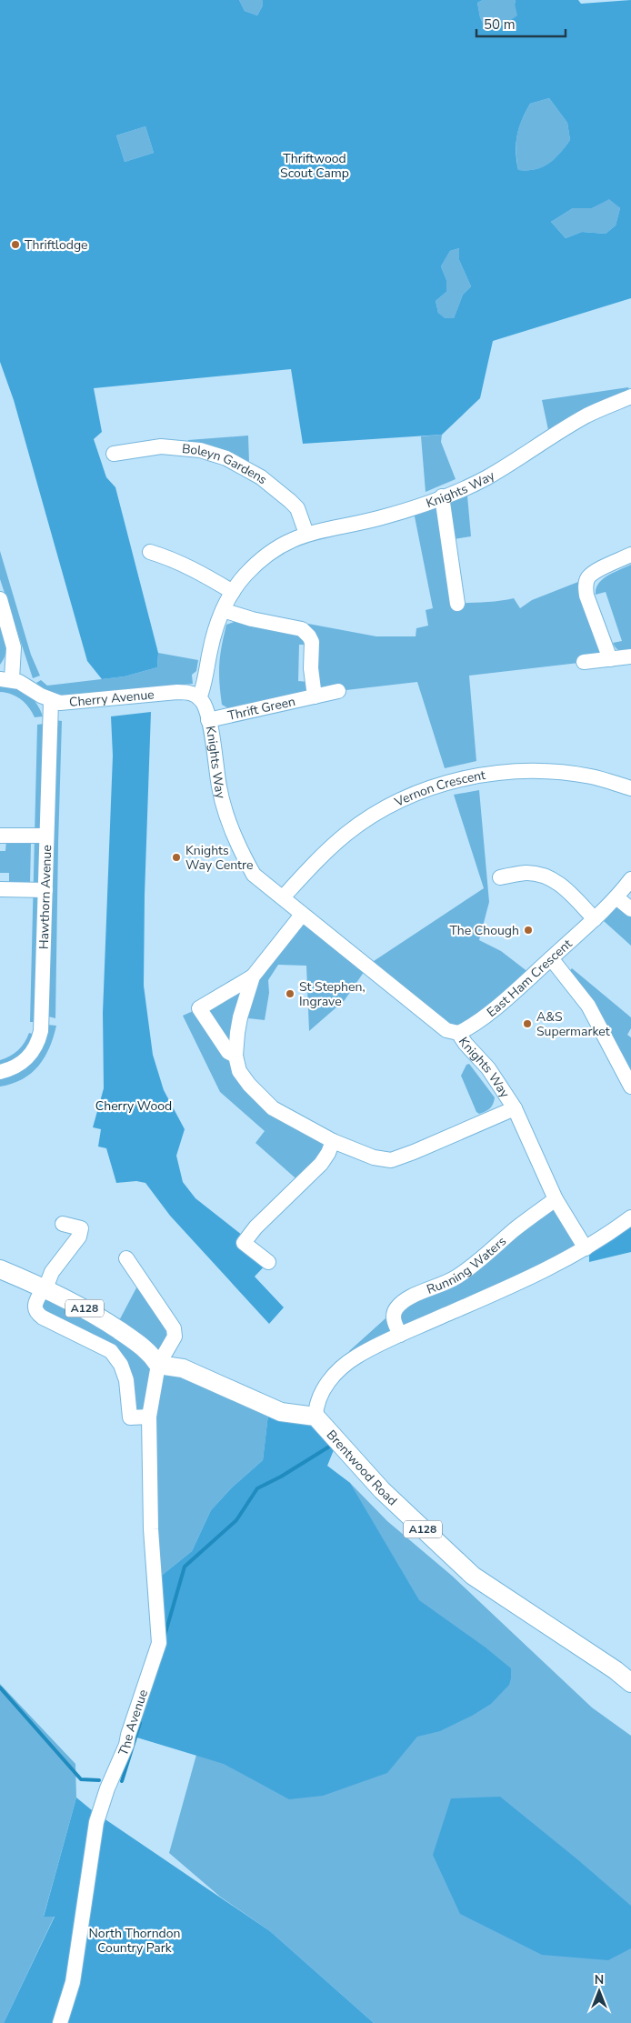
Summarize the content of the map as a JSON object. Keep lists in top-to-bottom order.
{
  "streets": {
    "main road": ["A128", "Brentwood Road"],
    "street": [
      "Boleyn Gardens",
      "Knights Way",
      "Cherry Avenue",
      "Thrift Green",
      "Vernon Crescent",
      "Hawthorn Avenue",
      "East Ham Crescent",
      "Running Waters",
      "The Avenue"
    ]
  },
  "crossings": [
    ["Boleyn Gardens", "Knights Way"],
    ["Knights Way", "Cherry Avenue"],
    ["Knights Way", "Thrift Green"],
    ["Knights Way", "Vernon Crescent"],
    ["Knights Way", "East Ham Crescent"],
    ["Knights Way", "Running Waters"],
    ["Cherry Avenue", "Hawthorn Avenue"],
    ["A128", "The Avenue"]
  ],
  "parks": ["Thriftwood Scout Camp", "Cherry Wood", "North Thorndon Country Park"],
  "places": [
    "Thriftlodge",
    "Knights Way Centre",
    "The Chough",
    "St Stephen, Ingrave",
    "A&S Supermarket"
  ],
  "scale_bar": "50 m",
  "north": "top"
}
